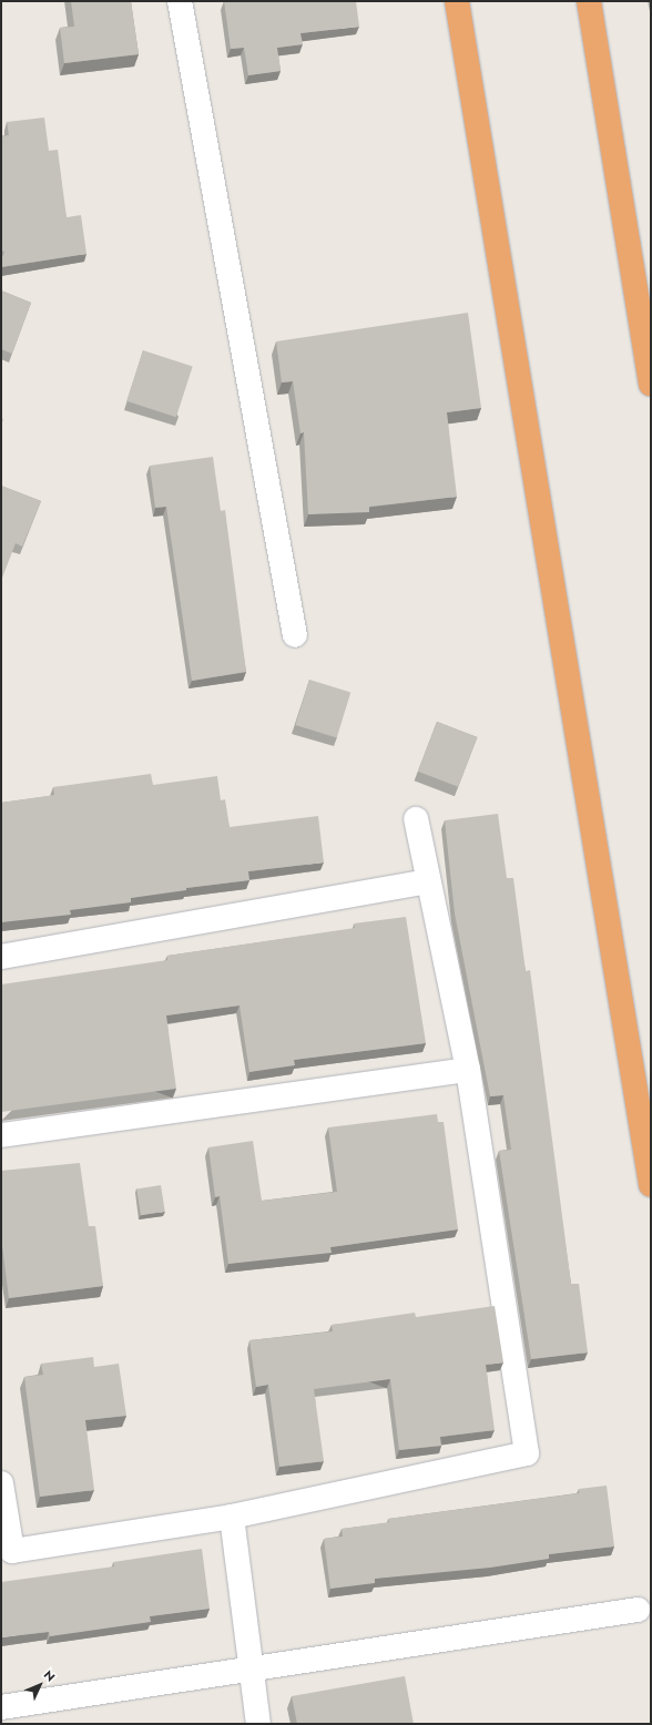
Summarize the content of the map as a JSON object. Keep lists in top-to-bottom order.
{
  "north": "top right"
}
